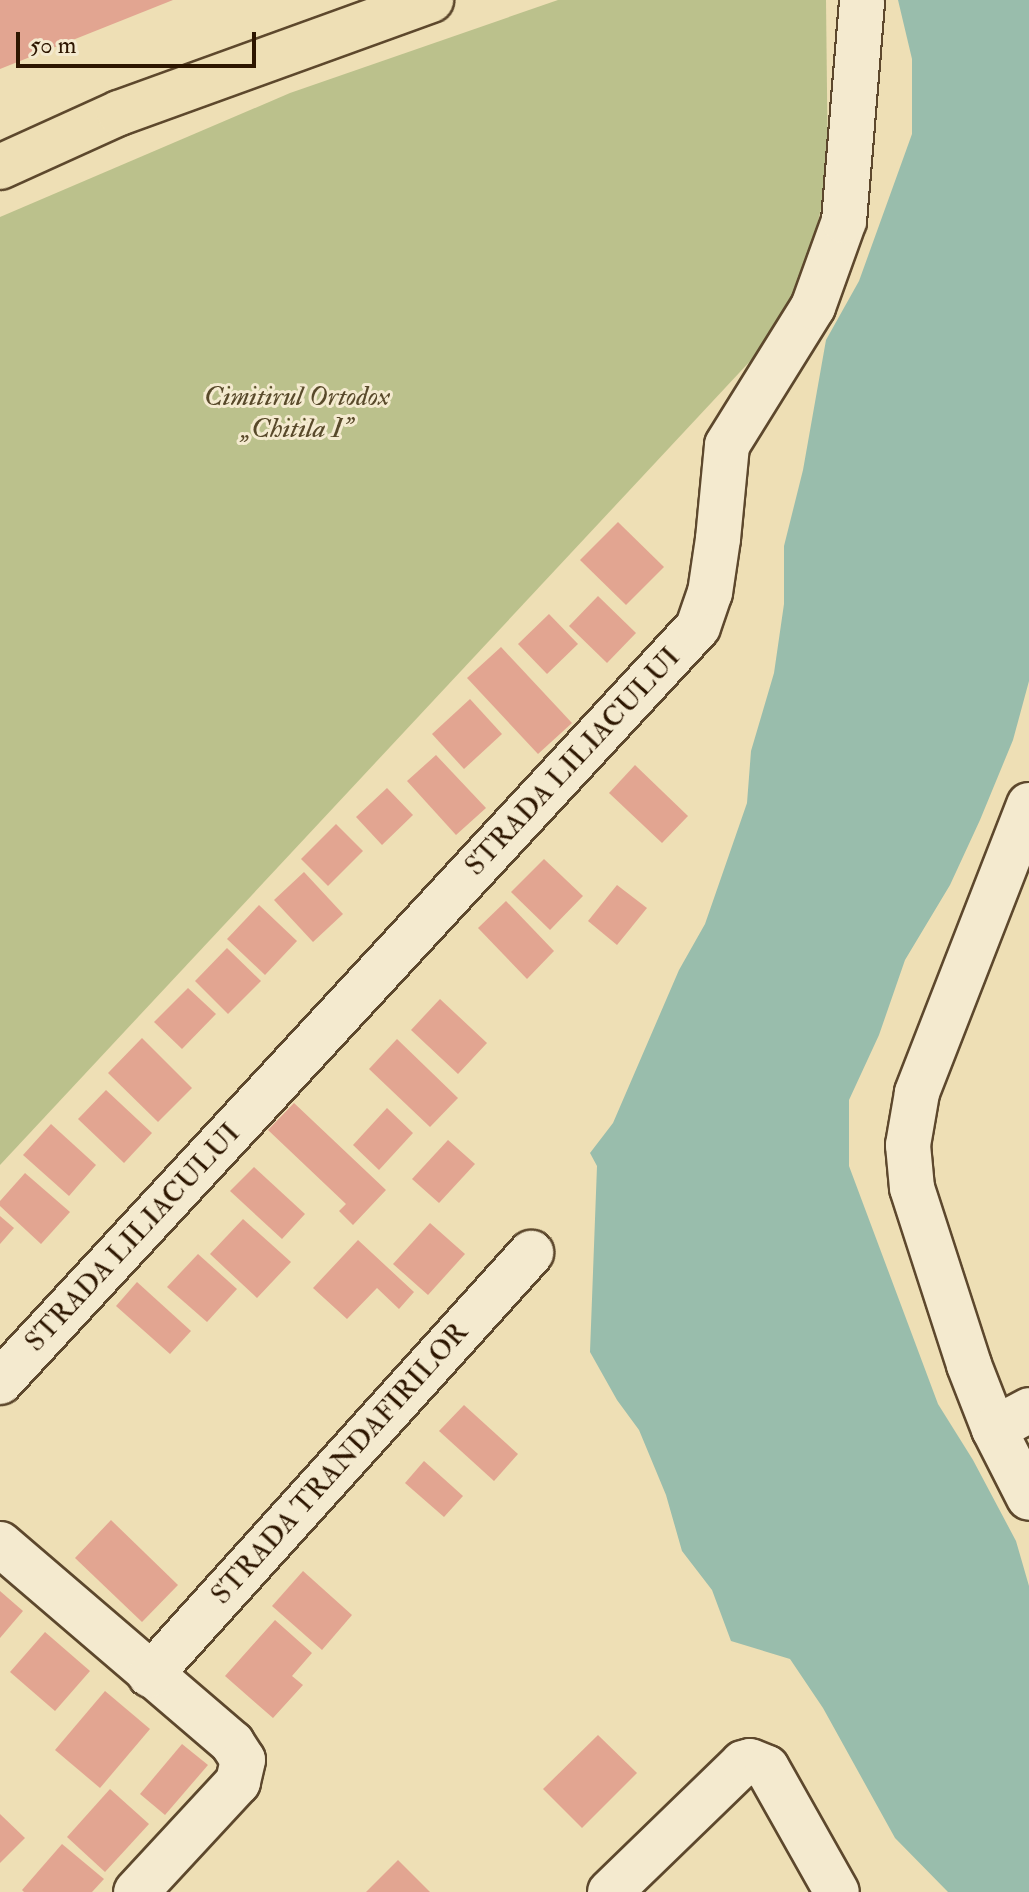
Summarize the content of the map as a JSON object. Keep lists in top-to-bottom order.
{
  "streets": {
    "street": ["STRADA LILIACULUI", "STRADA TRANDAFIRILOR"]
  },
  "parks": ["Cimitirul Ortodox „Chitila I”"],
  "scale_bar": "50 m"
}
